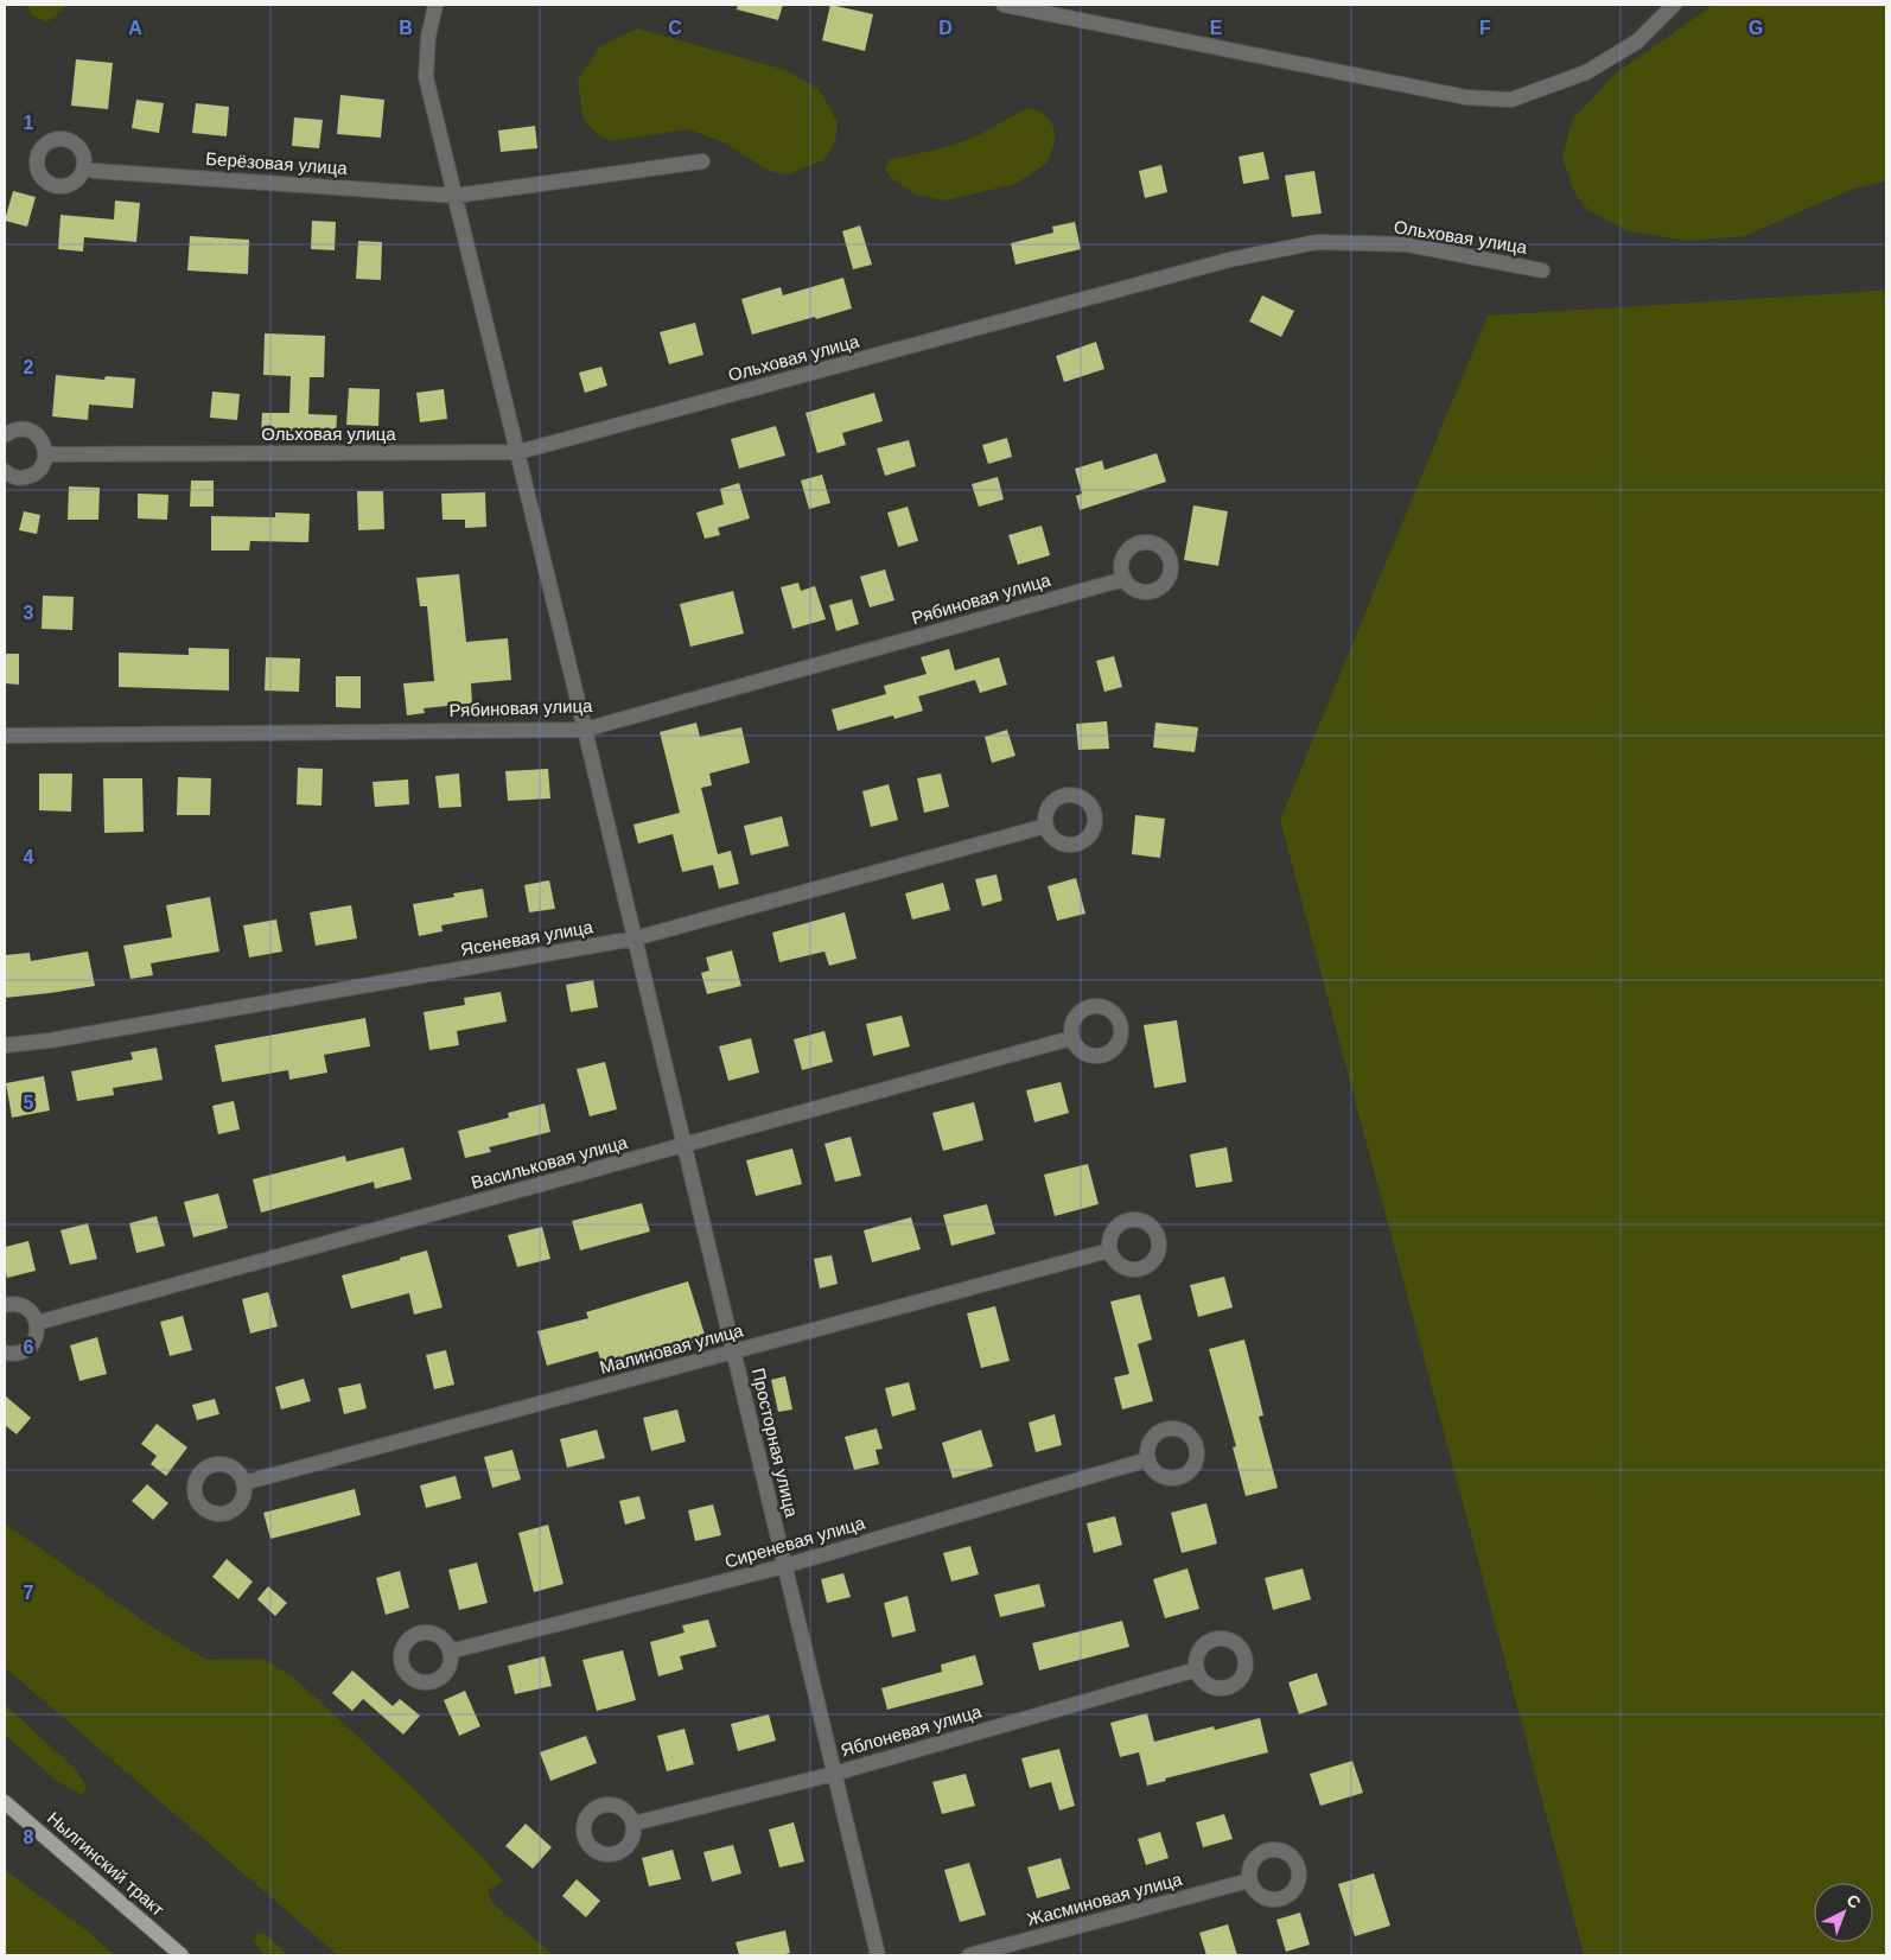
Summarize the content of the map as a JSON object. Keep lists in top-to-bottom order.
{
  "streets": {
    "main road": ["Нылгинский тракт"],
    "street": [
      "Берёзовая улица",
      "Ольховая улица",
      "Рябиновая улица",
      "Ясеневая улица",
      "Васильковая улица",
      "Малиновая улица",
      "Просторная улица",
      "Сиреневая улица",
      "Яблоневая улица",
      "Жасминовая улица"
    ]
  },
  "crossings": [
    ["Берёзовая улица", "Просторная улица"],
    ["Ольховая улица", "Просторная улица"],
    ["Рябиновая улица", "Просторная улица"],
    ["Ясеневая улица", "Просторная улица"],
    ["Васильковая улица", "Просторная улица"],
    ["Малиновая улица", "Просторная улица"],
    ["Просторная улица", "Сиреневая улица"],
    ["Просторная улица", "Яблоневая улица"]
  ],
  "north": "top right",
  "grid": {
    "columns": [
      "A",
      "B",
      "C",
      "D",
      "E",
      "F",
      "G"
    ],
    "rows": [
      "1",
      "2",
      "3",
      "4",
      "5",
      "6",
      "7",
      "8"
    ]
  }
}
